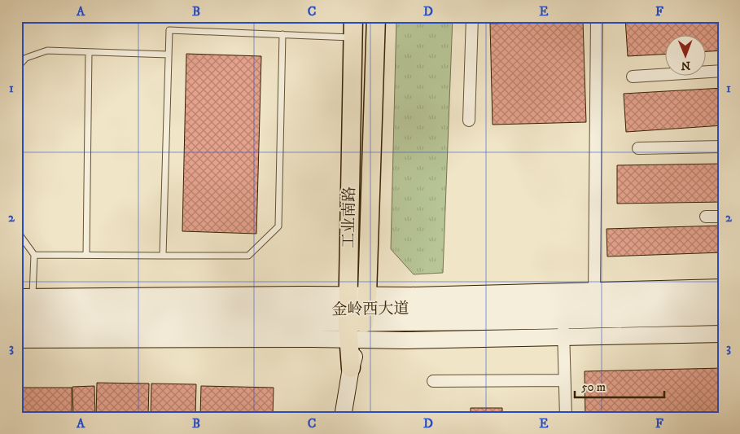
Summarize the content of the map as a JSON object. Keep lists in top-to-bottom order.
{
  "streets": {
    "main road": ["工业南路", "金岭西大道"]
  },
  "crossings": [
    ["工业南路", "金岭西大道"]
  ],
  "scale_bar": "50 m",
  "north": "bottom",
  "grid": {
    "columns": [
      "A",
      "B",
      "C",
      "D",
      "E",
      "F"
    ],
    "rows": ["1", "2", "3"]
  }
}
